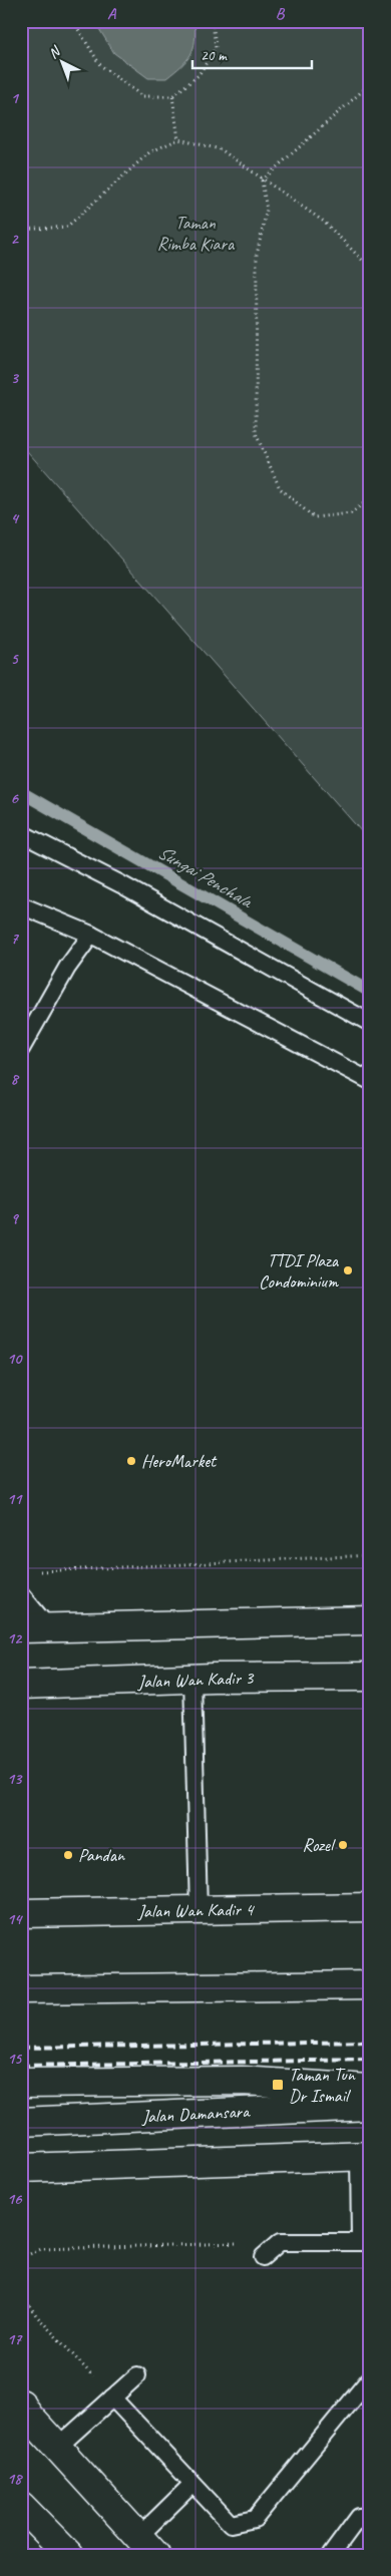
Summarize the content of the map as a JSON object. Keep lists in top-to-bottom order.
{
  "streets": {
    "main road": ["Jalan Wan Kadir 3", "Jalan Wan Kadir 4", "Jalan Damansara"]
  },
  "water": ["Sungai Penchala"],
  "parks": ["Taman Rimba Kiara"],
  "places": {
    "other": [
      "TTDI Plaza Condominium",
      "HeroMarket",
      "Rozel",
      "Pandan"
    ],
    "transit": ["Taman Tun Dr Ismail"]
  },
  "scale_bar": "20 m",
  "north": "top left",
  "grid": {
    "columns": ["A", "B"],
    "rows": [
      "1",
      "2",
      "3",
      "4",
      "5",
      "6",
      "7",
      "8",
      "9",
      "10",
      "11",
      "12",
      "13",
      "14",
      "15",
      "16",
      "17",
      "18"
    ]
  }
}
